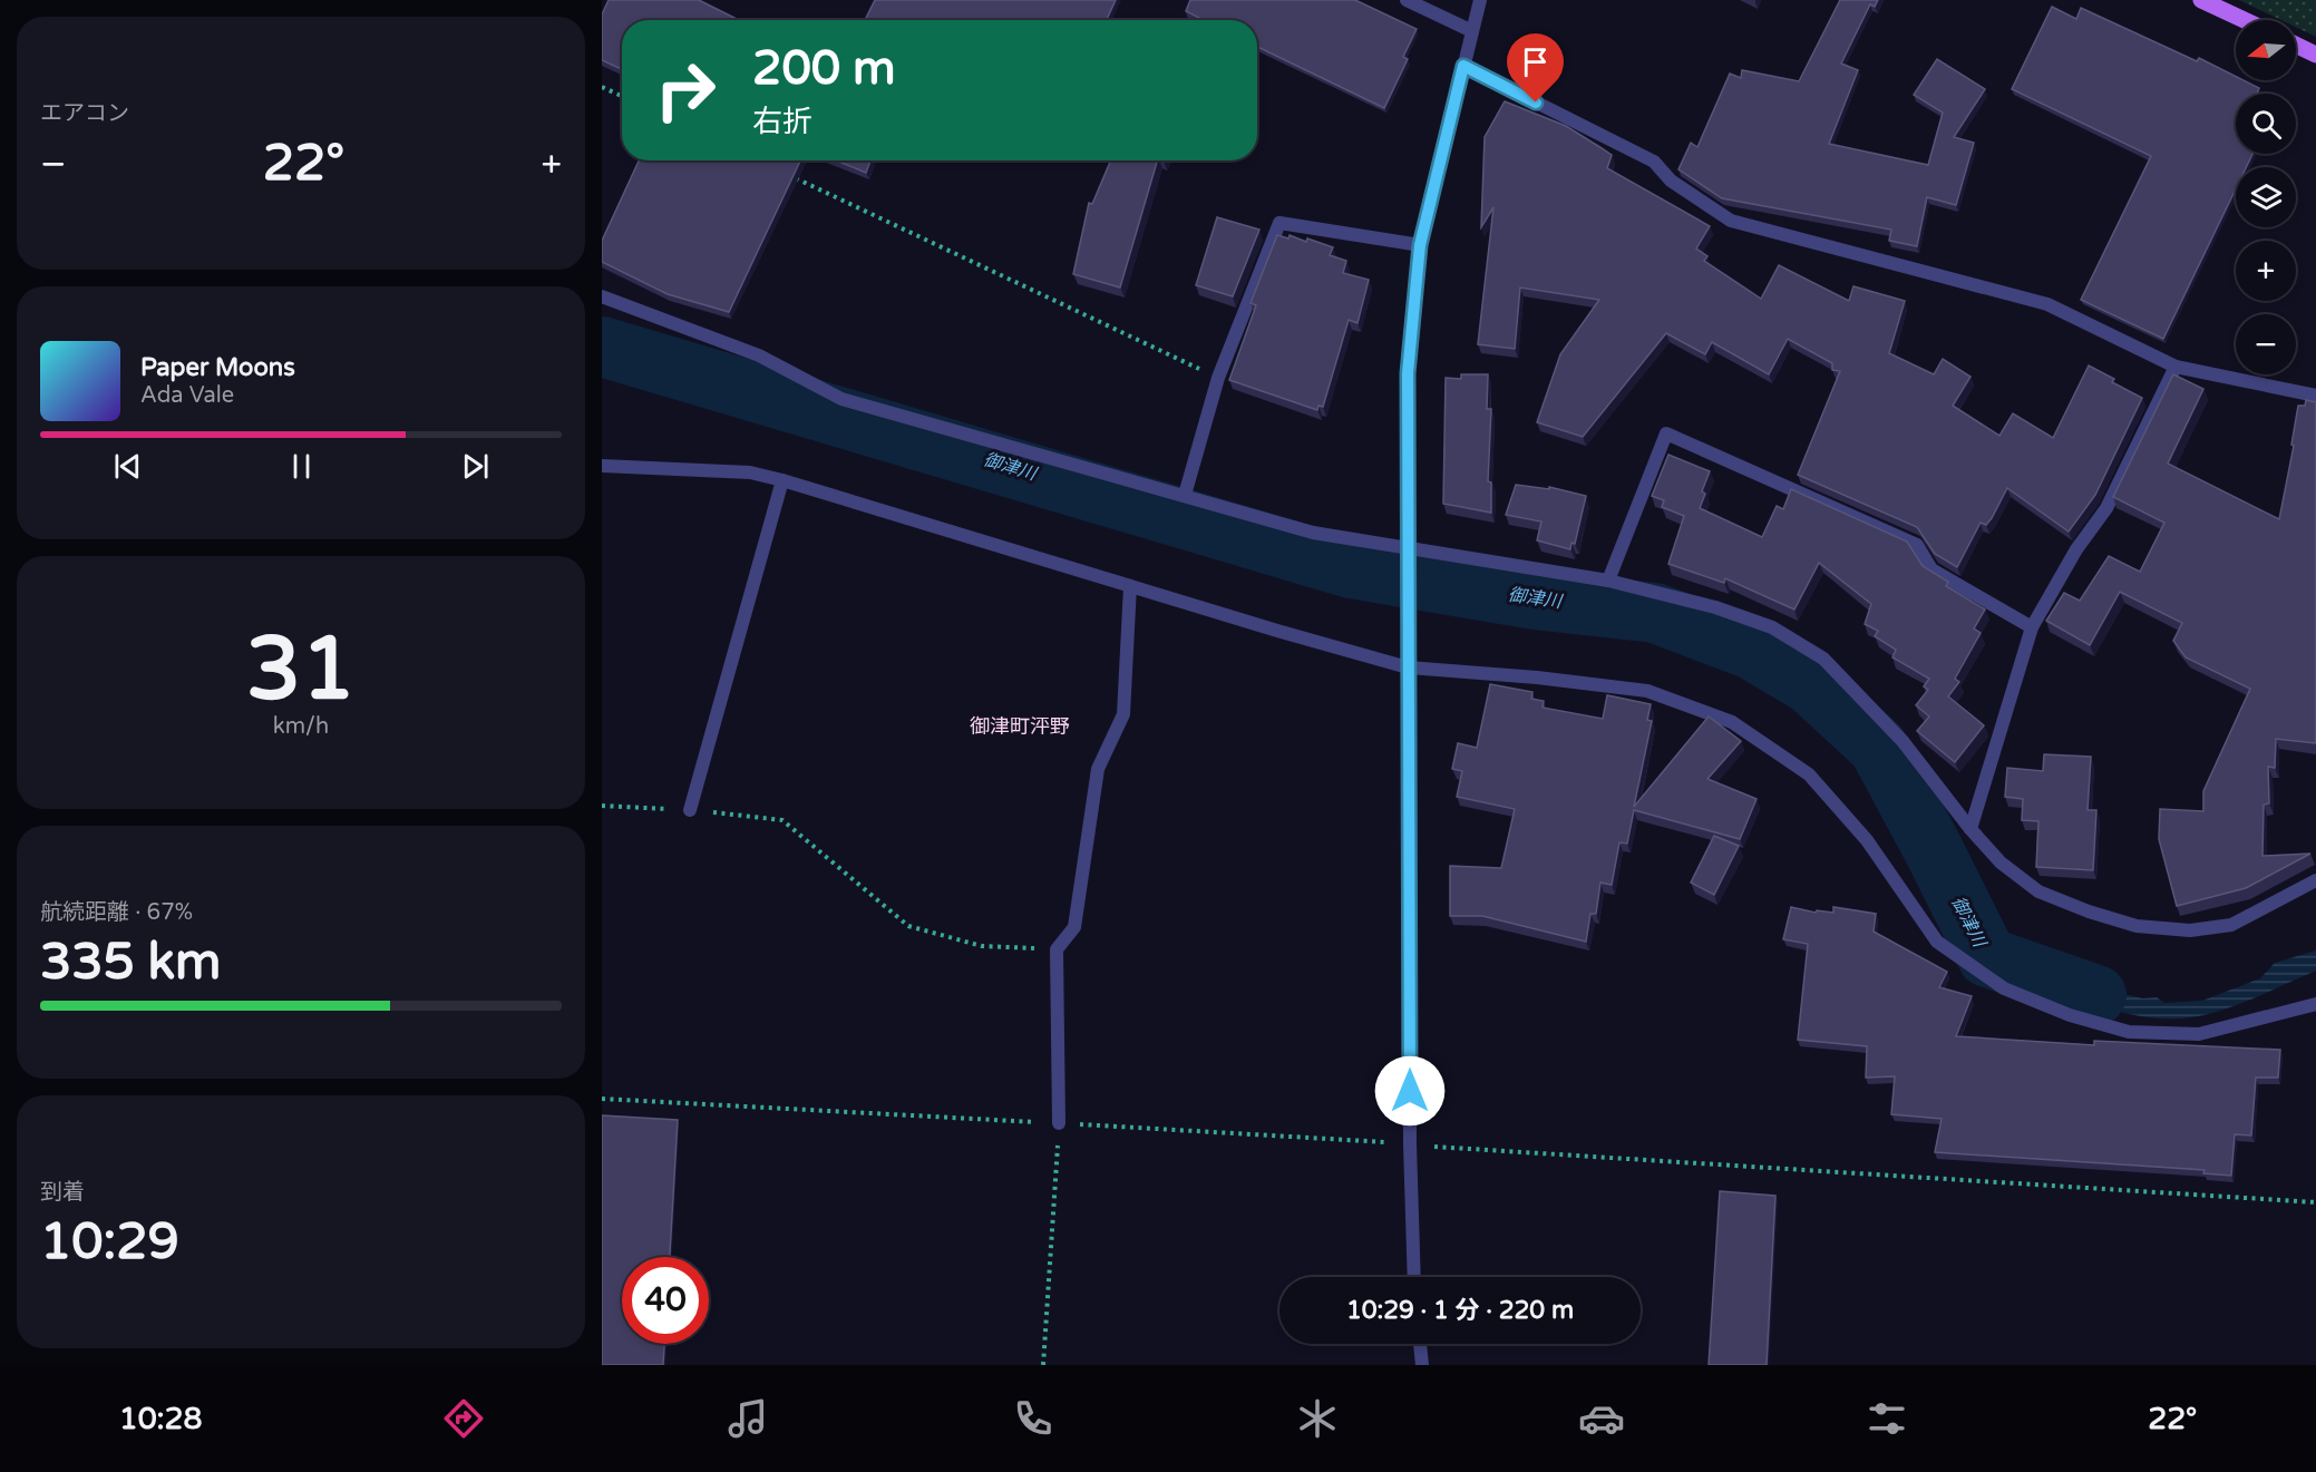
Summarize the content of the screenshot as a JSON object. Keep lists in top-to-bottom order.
{
  "districts": ["御津町泙野"],
  "water": ["御津川"],
  "north": "left",
  "page": {
    "tile": [
      "エアコン",
      ["31", "km/h"],
      ["航続距離 · 67%", "335 km"],
      ["到着", "10:29"]
    ],
    "map_buttons": ["+", "−"],
    "turn": ["200 m", "右折"],
    "heat": ["−", "22°", "+"],
    "song": ["Paper Moons", "Ada Vale"],
    "limit": "40",
    "trip": "10:29 · 1 分 · 220 m",
    "tabs": ["10:28", "22°"]
  }
}
